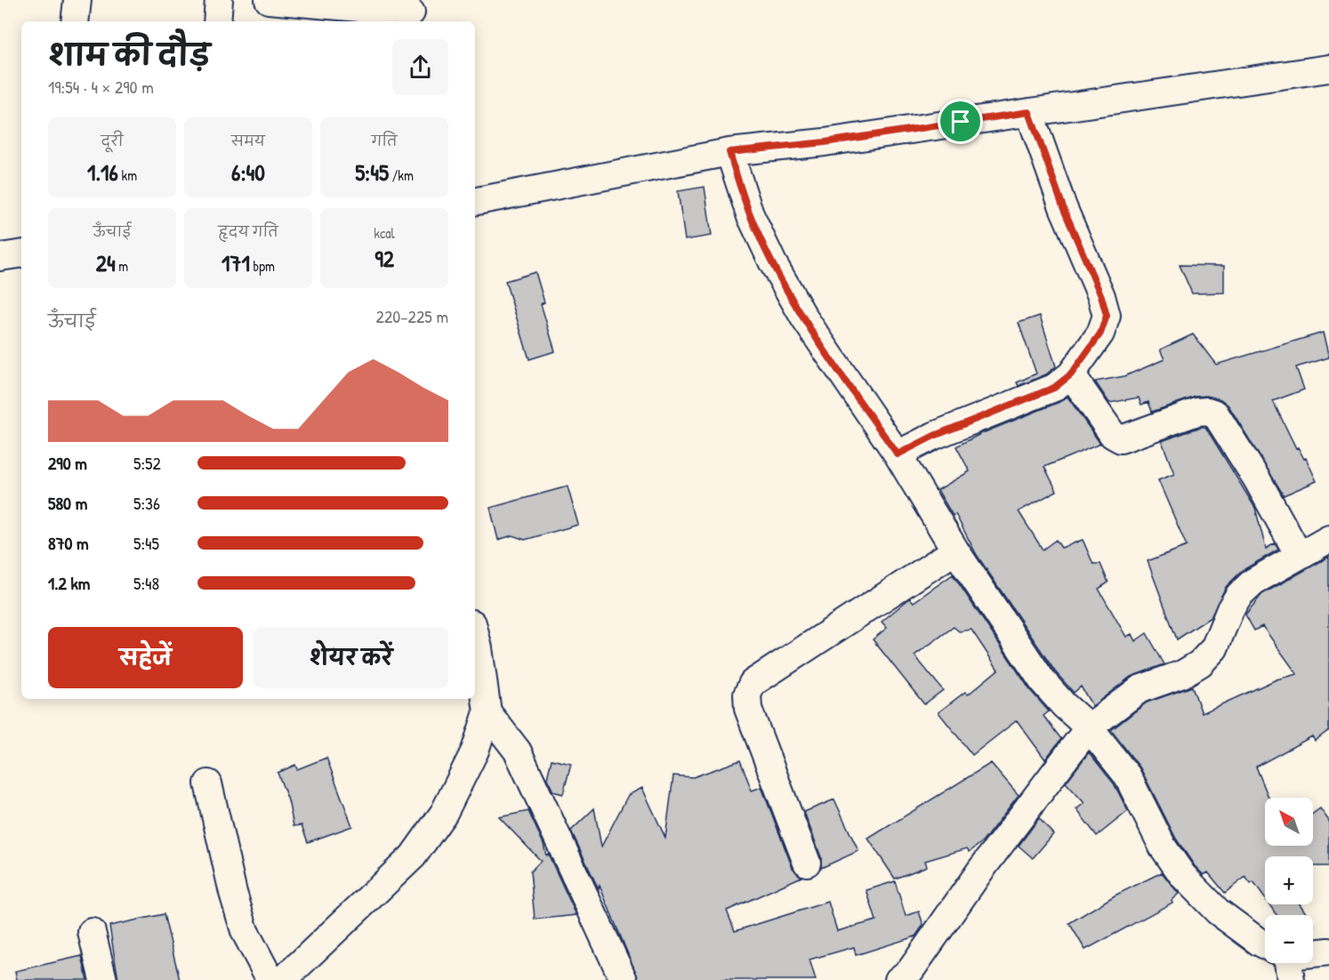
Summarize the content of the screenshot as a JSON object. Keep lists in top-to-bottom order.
{
  "north": "top left",
  "page": {
    "heading": ["शाम की दौड़", "19:54 · 4 × 290 m"],
    "stats": [
      ["दूरी", "1.16 km"],
      ["समय", "6:40"],
      ["गति", "5:45 /km"],
      ["ऊँचाई", "24 m"],
      ["हृदय गति", "171 bpm"],
      ["kcal", "92"]
    ],
    "chart": ["ऊँचाई", "220–225 m"],
    "list": [
      {
        "name": "290 m",
        "note": "5:52"
      },
      {
        "name": "580 m",
        "note": "5:36"
      },
      {
        "name": "870 m",
        "note": "5:45"
      },
      {
        "name": "1.2 km",
        "note": "5:48"
      }
    ],
    "buttons": ["सहेजें", "शेयर करें"],
    "map_buttons": ["+", "−"]
  }
}
